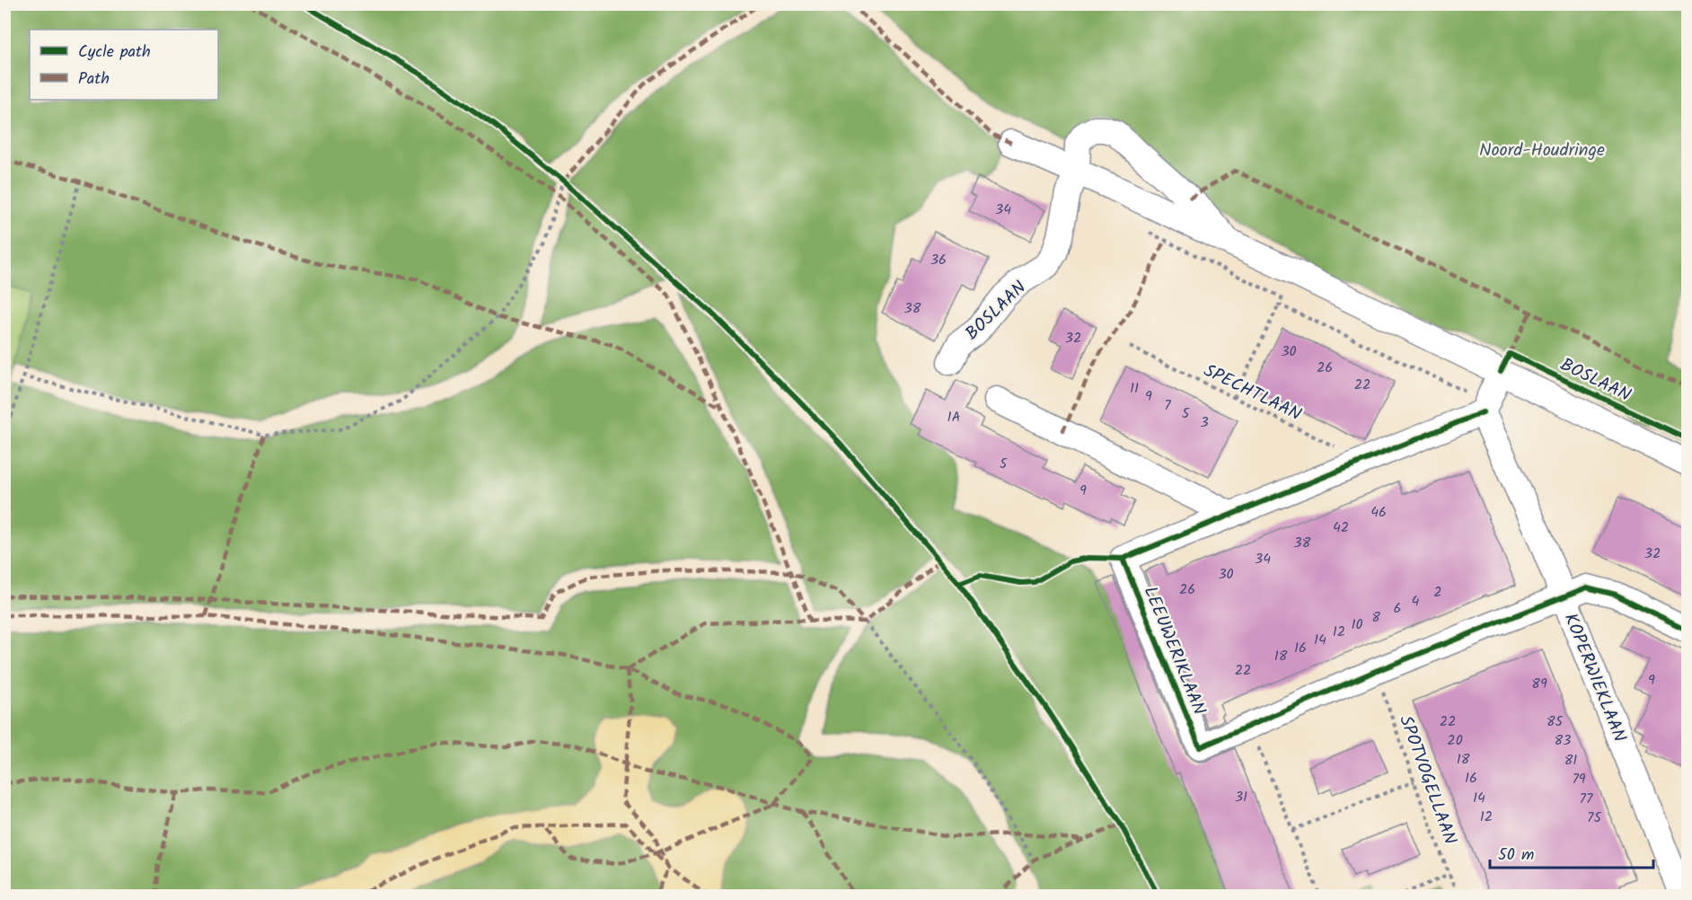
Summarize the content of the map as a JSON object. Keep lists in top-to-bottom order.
{
  "streets": {
    "street": ["BOSLAAN", "LEEUWERIKLAAN", "KOPERWIEKLAAN"],
    "path": ["SPECHTLAAN", "SPOTVOGELLAAN"]
  },
  "crossings": [
    ["SPECHTLAAN", "LEEUWERIKLAAN"],
    ["LEEUWERIKLAAN", "KOPERWIEKLAAN"],
    ["LEEUWERIKLAAN", "SPOTVOGELLAAN"]
  ],
  "parks": ["Noord-Houdringe"],
  "house_numbers": [
    "34",
    "36",
    "38",
    "32",
    "30",
    "26",
    "22",
    "11",
    "9",
    "7",
    "5",
    "1A",
    "3",
    "5",
    "9",
    "46",
    "42",
    "38",
    "32",
    "34",
    "30",
    "26",
    "2",
    "4",
    "6",
    "8",
    "10",
    "12",
    "14",
    "16",
    "18",
    "22",
    "9",
    "89",
    "22",
    "85",
    "20",
    "83",
    "18",
    "81",
    "16",
    "79",
    "31",
    "14",
    "77",
    "12",
    "75"
  ],
  "legend": ["Cycle path", "Path"],
  "scale_bar": "50 m"
}
